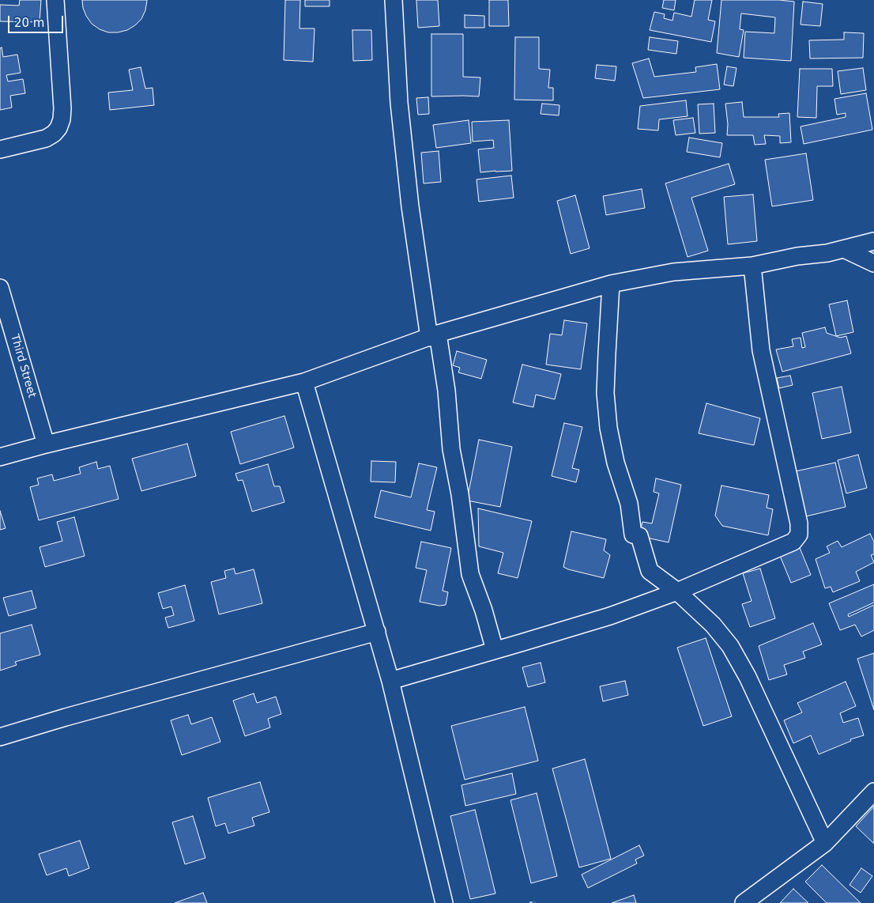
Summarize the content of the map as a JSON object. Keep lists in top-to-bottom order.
{
  "streets": {
    "street": ["Third Street"]
  },
  "scale_bar": "20 m"
}
